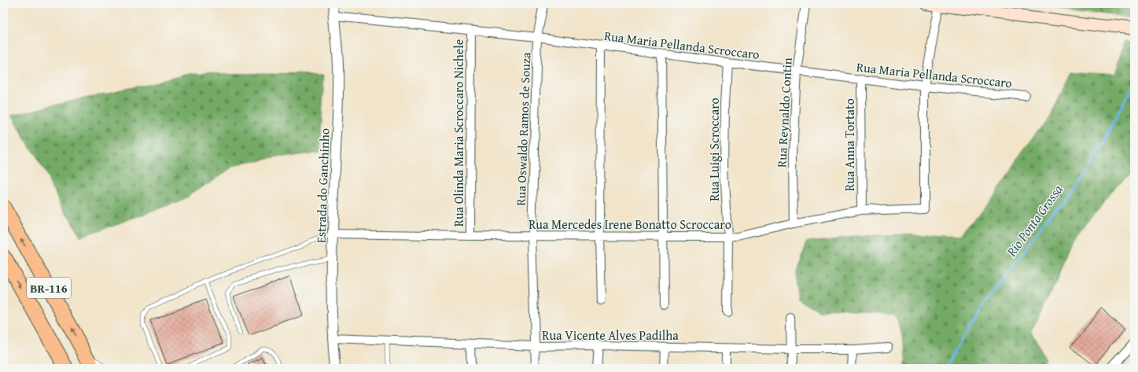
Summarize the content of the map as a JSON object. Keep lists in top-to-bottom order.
{
  "streets": {
    "highway": ["BR-116"],
    "street": [
      "Rua Maria Pellanda Scroccaro",
      "Rua Reynaldo Contin",
      "Rua Oswaldo Ramos de Souza",
      "Rua Olinda Maria Scroccaro Nichele",
      "Rua Anna Tortato",
      "Rua Luigi Scroccaro",
      "Estrada do Ganchinho",
      "Rua Mercedes Irene Bonatto Scroccaro",
      "Rua Vicente Alves Padilha"
    ]
  },
  "crossings": [
    ["Rua Maria Pellanda Scroccaro", "Rua Reynaldo Contin"],
    ["Rua Maria Pellanda Scroccaro", "Rua Oswaldo Ramos de Souza"],
    ["Rua Maria Pellanda Scroccaro", "Rua Olinda Maria Scroccaro Nichele"],
    ["Rua Maria Pellanda Scroccaro", "Rua Anna Tortato"],
    ["Rua Maria Pellanda Scroccaro", "Rua Luigi Scroccaro"],
    ["Rua Maria Pellanda Scroccaro", "Estrada do Ganchinho"],
    ["Rua Maria Pellanda Scroccaro", "Rua Mercedes Irene Bonatto Scroccaro"],
    ["Rua Reynaldo Contin", "Rua Mercedes Irene Bonatto Scroccaro"],
    ["Rua Oswaldo Ramos de Souza", "Rua Mercedes Irene Bonatto Scroccaro"],
    ["Rua Oswaldo Ramos de Souza", "Rua Vicente Alves Padilha"],
    ["Rua Olinda Maria Scroccaro Nichele", "Rua Mercedes Irene Bonatto Scroccaro"],
    ["Rua Anna Tortato", "Rua Mercedes Irene Bonatto Scroccaro"],
    ["Rua Luigi Scroccaro", "Rua Mercedes Irene Bonatto Scroccaro"],
    ["Estrada do Ganchinho", "Rua Mercedes Irene Bonatto Scroccaro"],
    ["Estrada do Ganchinho", "Rua Vicente Alves Padilha"]
  ],
  "water": ["Rio Ponta Grossa"]
}
